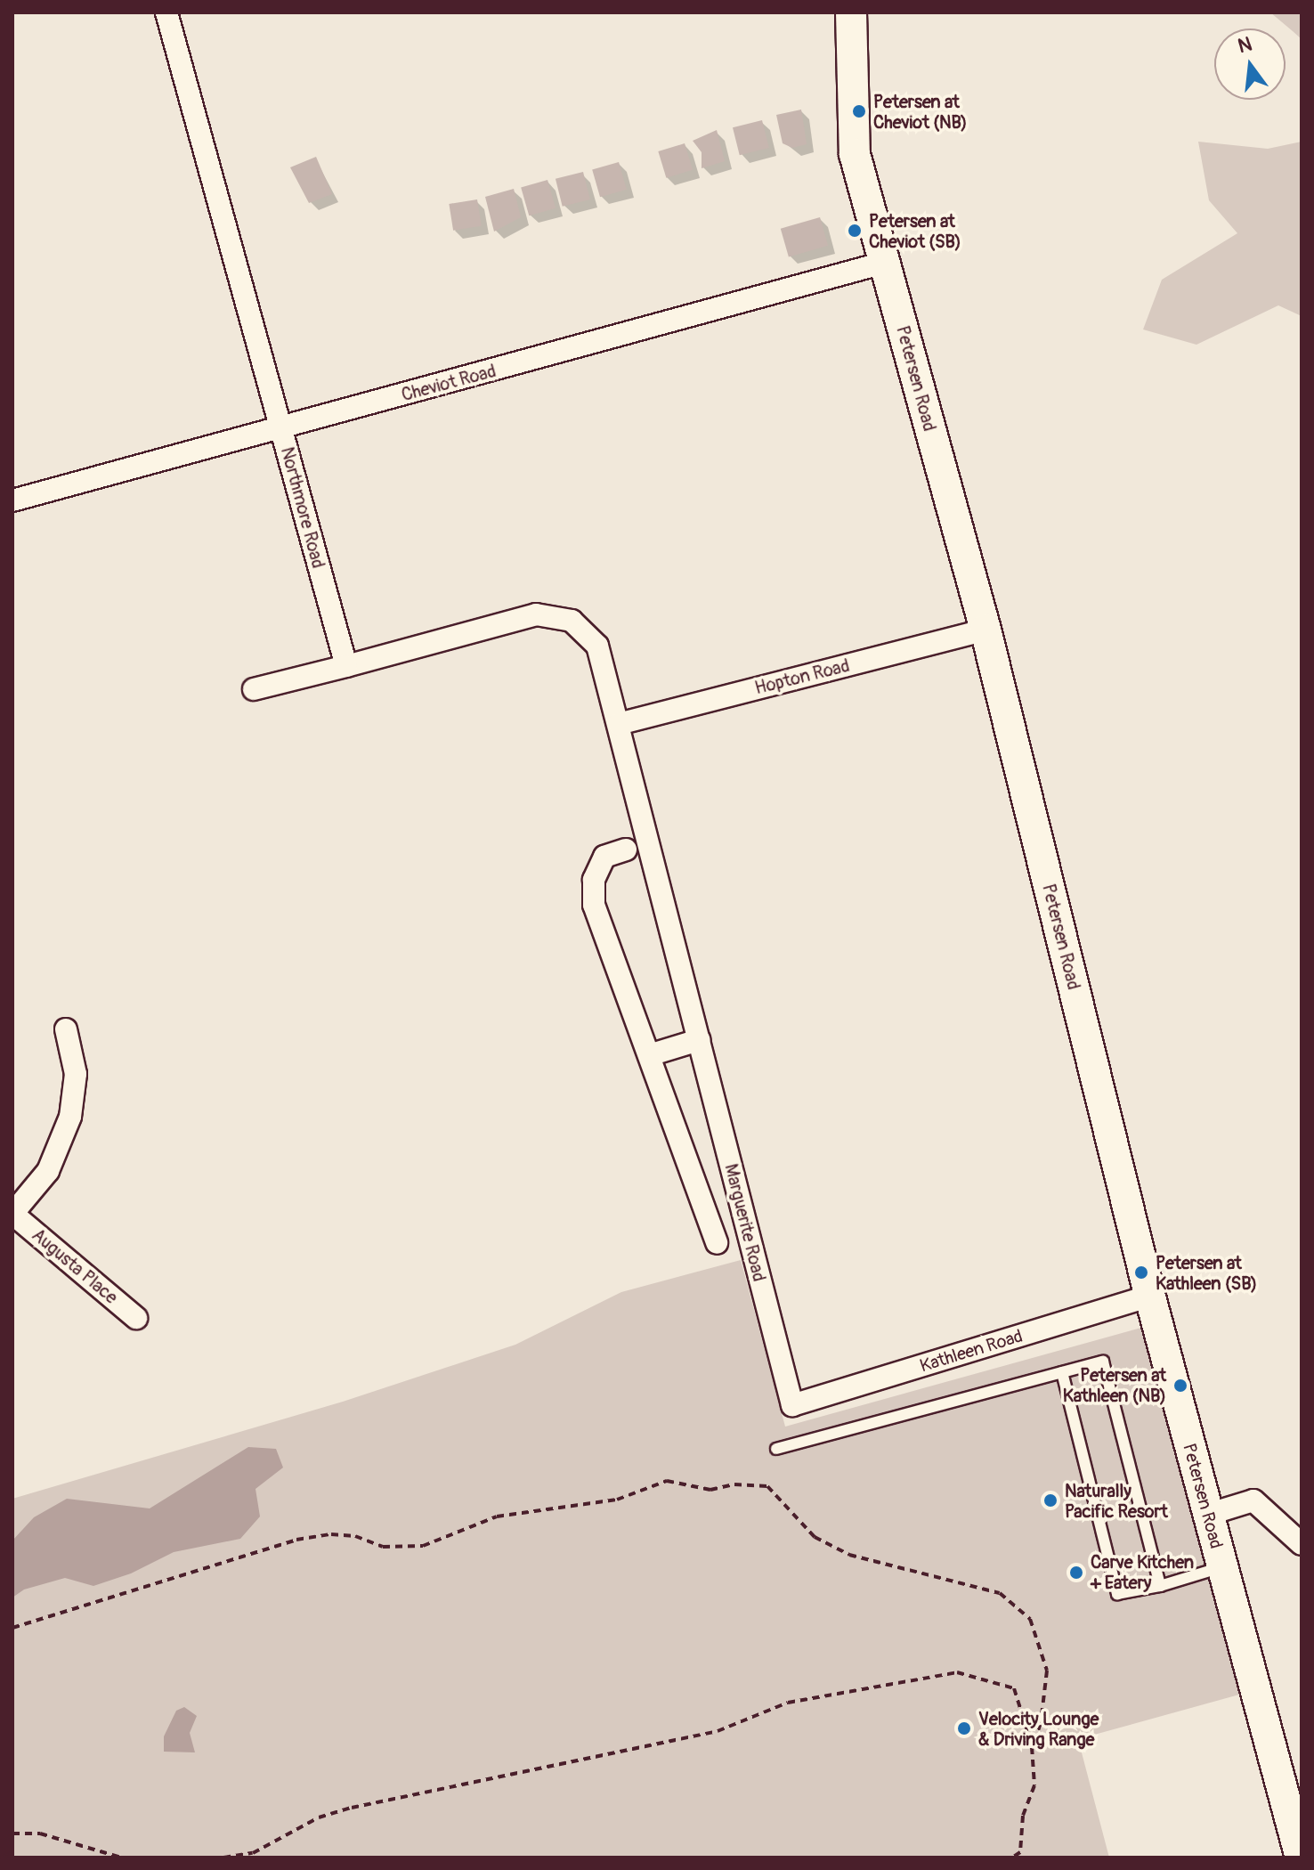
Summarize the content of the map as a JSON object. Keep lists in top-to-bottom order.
{
  "streets": {
    "street": [
      "Petersen Road",
      "Cheviot Road",
      "Northmore Road",
      "Hopton Road",
      "Marguerite Road",
      "Augusta Place",
      "Kathleen Road"
    ]
  },
  "crossings": [
    ["Petersen Road", "Cheviot Road"],
    ["Petersen Road", "Hopton Road"],
    ["Petersen Road", "Kathleen Road"],
    ["Cheviot Road", "Northmore Road"],
    ["Hopton Road", "Marguerite Road"],
    ["Marguerite Road", "Kathleen Road"]
  ],
  "places": [
    "Petersen at Cheviot (NB)",
    "Petersen at Cheviot (SB)",
    "Petersen at Kathleen (SB)",
    "Petersen at Kathleen (NB)",
    "Naturally Pacific Resort",
    "Carve Kitchen + Eatery",
    "Velocity Lounge & Driving Range"
  ],
  "north": "top"
}
